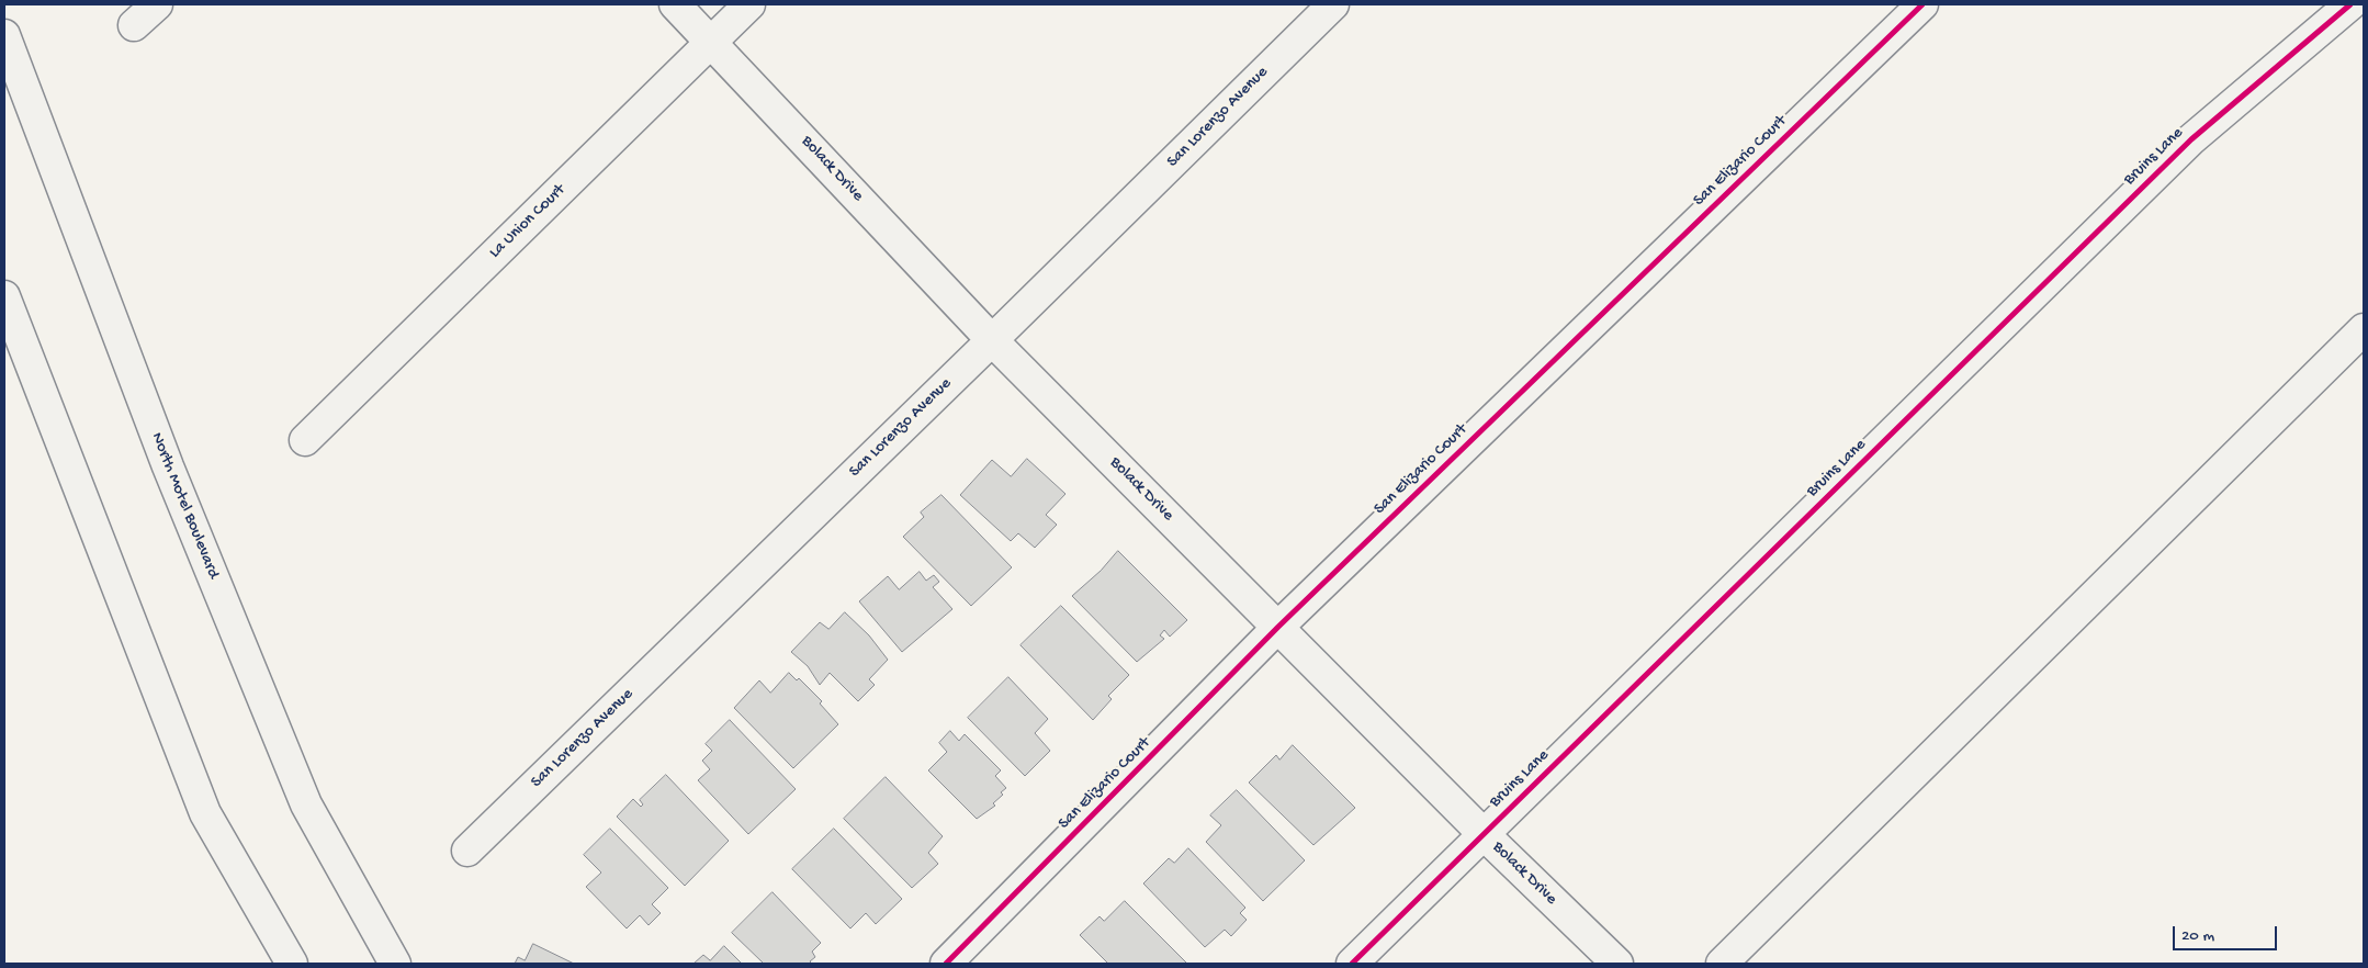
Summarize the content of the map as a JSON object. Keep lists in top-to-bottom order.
{
  "streets": {
    "street": [
      "San Lorenzo Avenue",
      "Bruins Lane",
      "San Elizario Court",
      "Bolack Drive",
      "La Union Court",
      "North Motel Boulevard"
    ]
  },
  "crossings": [
    ["San Lorenzo Avenue", "Bolack Drive"],
    ["Bruins Lane", "Bolack Drive"],
    ["San Elizario Court", "Bolack Drive"],
    ["Bolack Drive", "La Union Court"]
  ],
  "scale_bar": "20 m"
}
